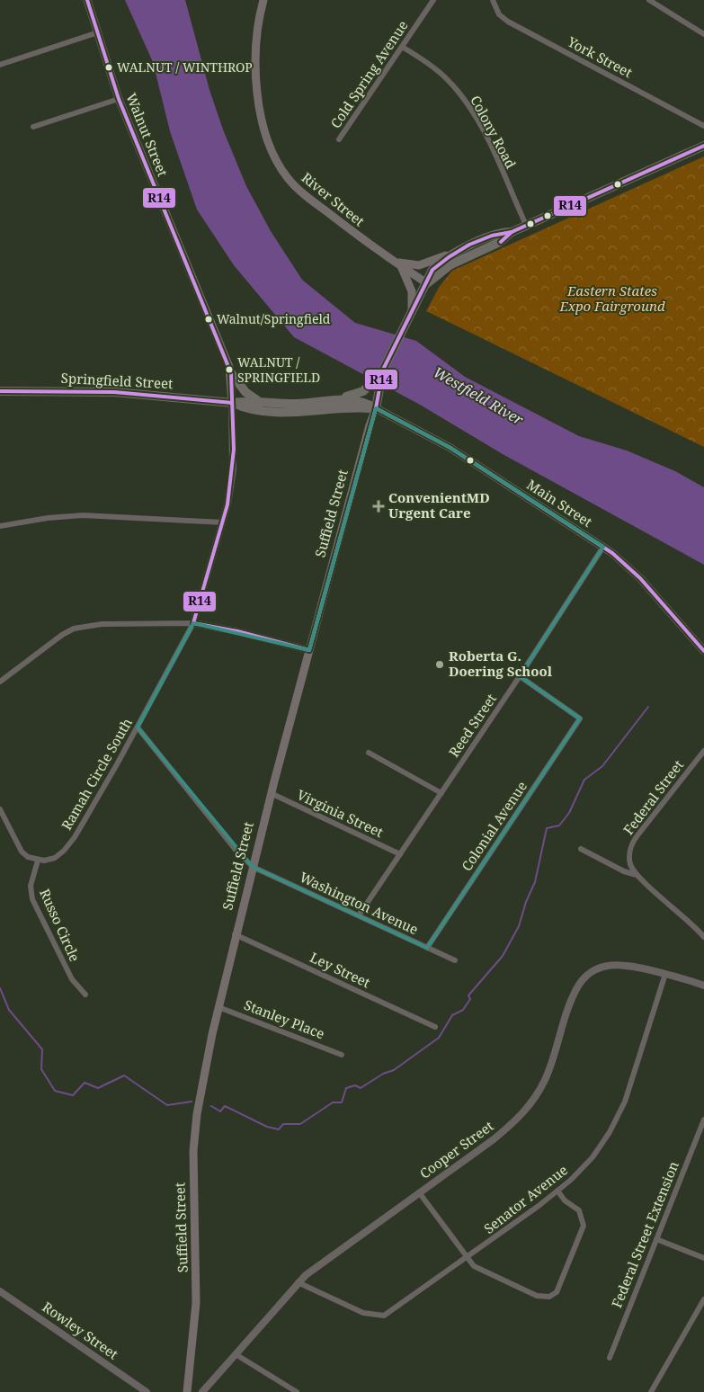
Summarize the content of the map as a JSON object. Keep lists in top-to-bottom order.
{
  "streets": {
    "main road": [
      "Walnut Street",
      "River Street",
      "Springfield Street",
      "Main Street",
      "Suffield Street"
    ],
    "street": [
      "York Street",
      "Cold Spring Avenue",
      "Colony Road",
      "Reed Street",
      "Ramah Circle South",
      "Federal Street",
      "Virginia Street",
      "Colonial Avenue",
      "Washington Avenue",
      "Russo Circle",
      "Ley Street",
      "Stanley Place",
      "Cooper Street",
      "Senator Avenue",
      "Federal Street Extension",
      "Rowley Street"
    ]
  },
  "crossings": [
    ["Cold Spring Avenue", "Colony Road"],
    ["Walnut Street", "Springfield Street"],
    ["River Street", "Suffield Street"],
    ["Springfield Street", "Main Street"],
    ["Springfield Street", "Suffield Street"],
    ["Main Street", "Suffield Street"],
    ["Main Street", "Reed Street"],
    ["Suffield Street", "Virginia Street"],
    ["Suffield Street", "Washington Avenue"],
    ["Suffield Street", "Ley Street"],
    ["Suffield Street", "Stanley Place"],
    ["Reed Street", "Virginia Street"],
    ["Reed Street", "Colonial Avenue"],
    ["Reed Street", "Washington Avenue"],
    ["Ramah Circle South", "Russo Circle"],
    ["Colonial Avenue", "Washington Avenue"],
    ["Cooper Street", "Senator Avenue"]
  ],
  "water": ["Westfield River"],
  "parks": ["Eastern States Expo Fairground"],
  "places": {
    "other": [
      "WALNUT / WINTHROP",
      "Walnut/Springfield",
      "WALNUT / SPRINGFIELD",
      "Roberta G. Doering School"
    ],
    "health": ["ConvenientMD Urgent Care"]
  },
  "lines": ["transit line R14"]
}
